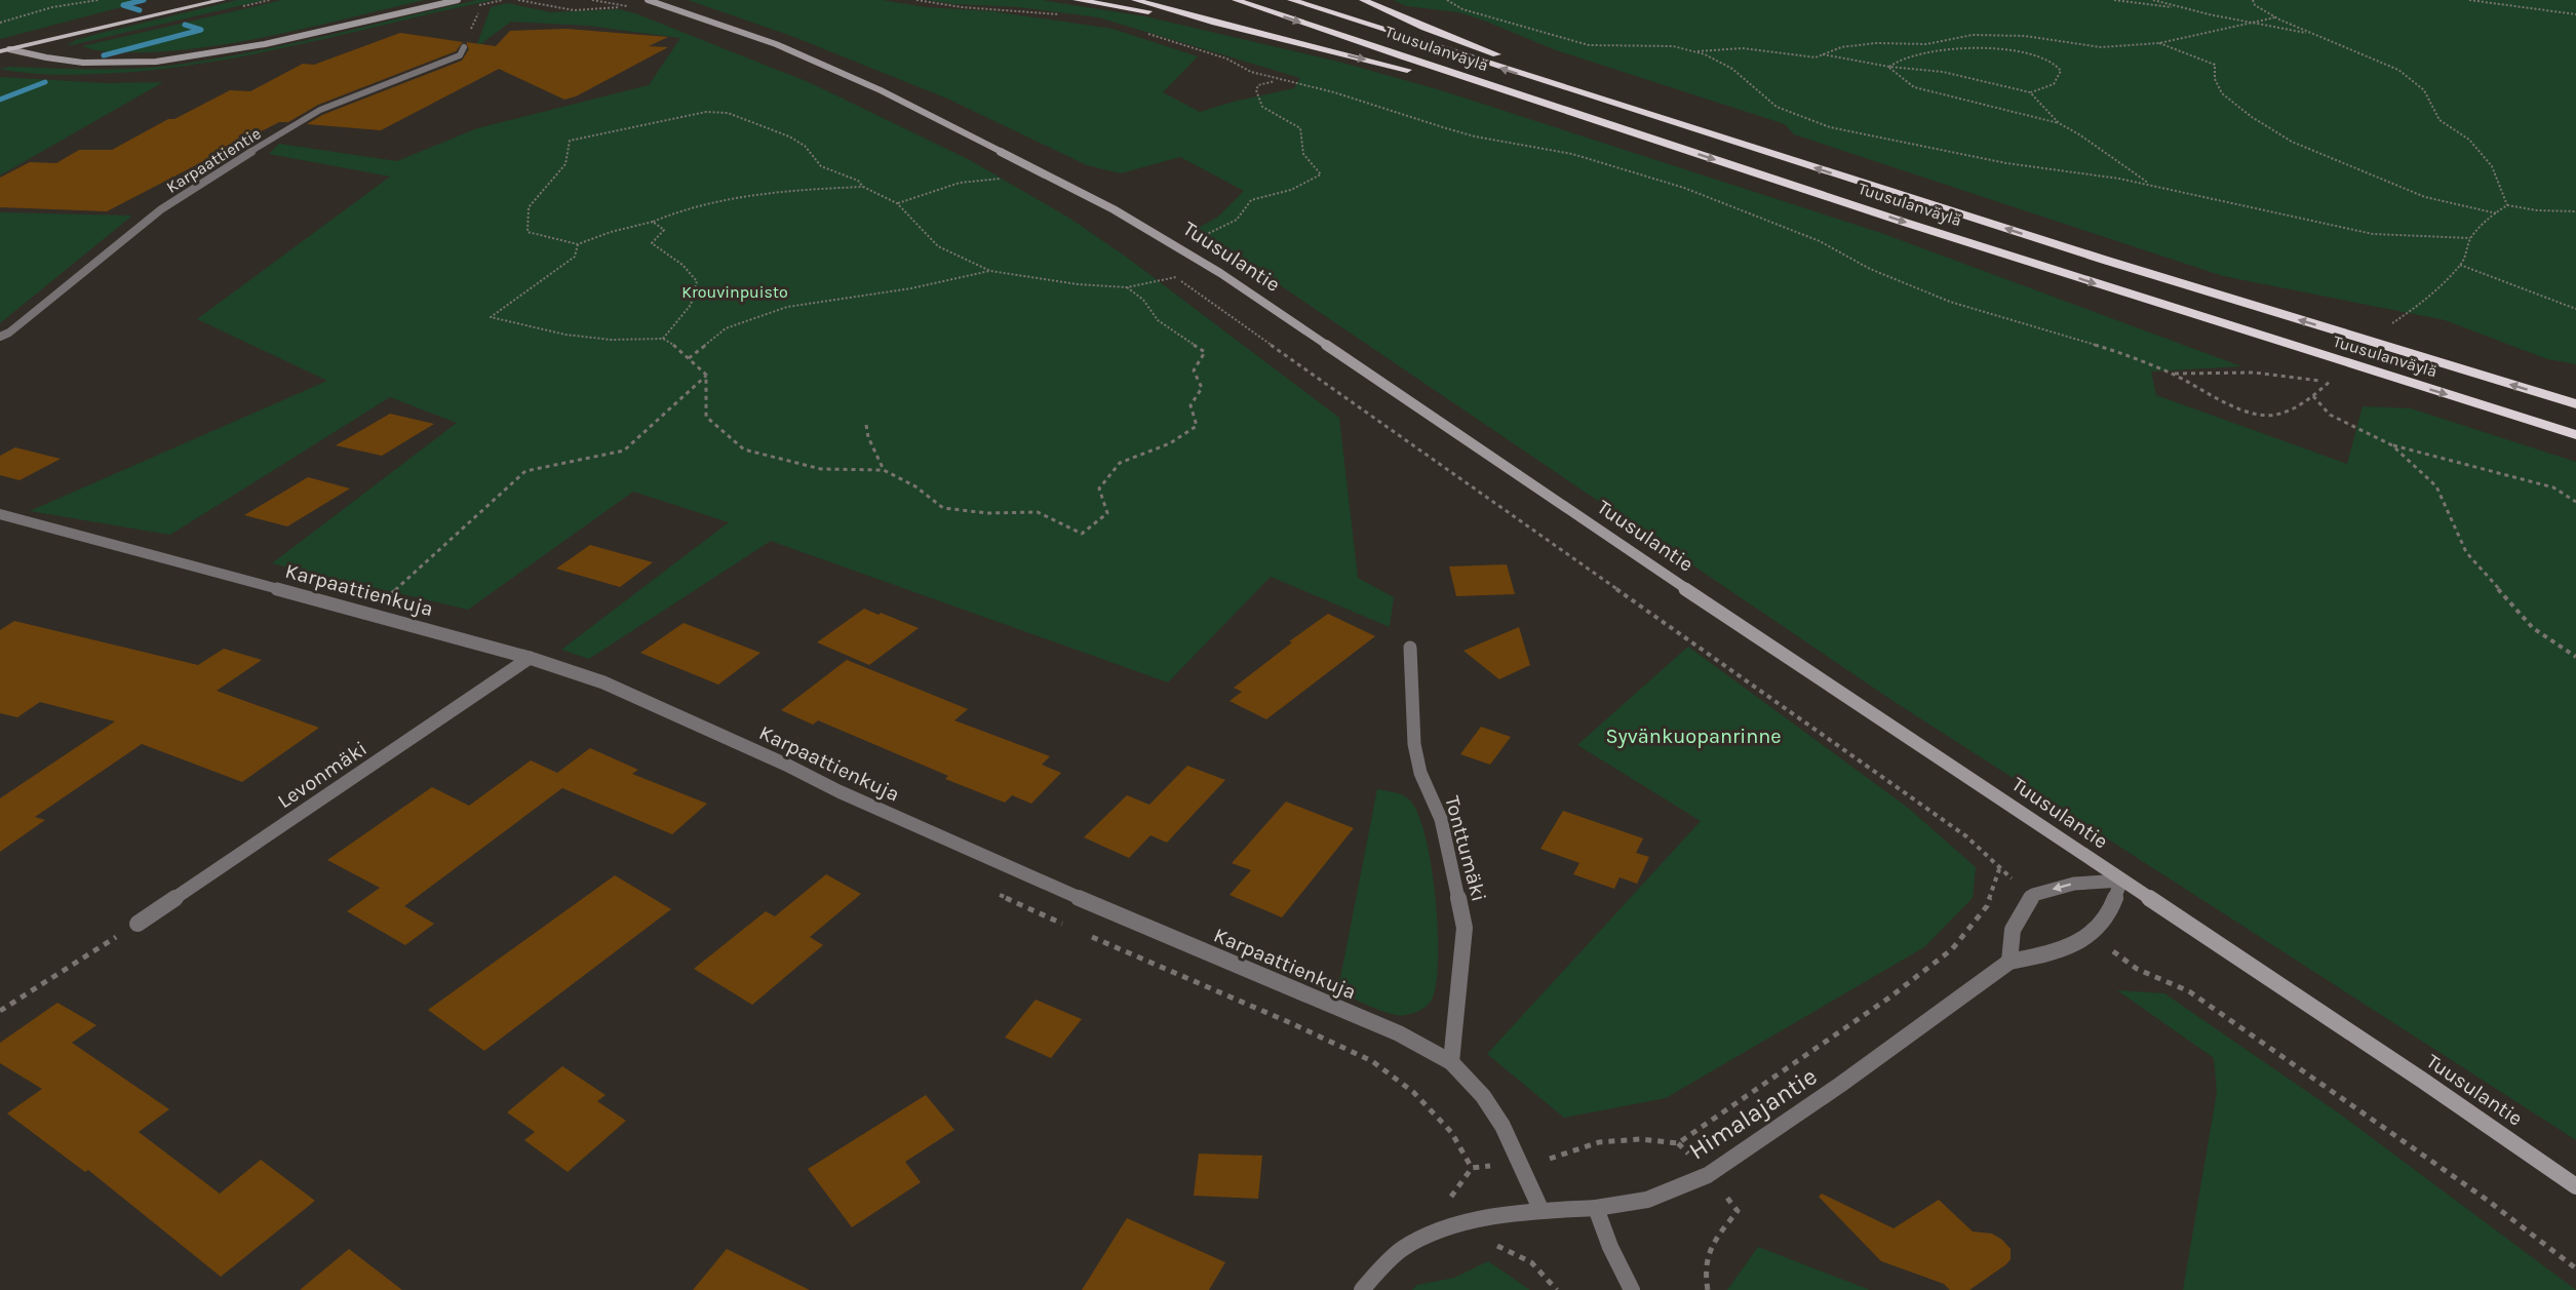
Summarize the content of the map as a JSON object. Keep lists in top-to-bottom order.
{
  "streets": {
    "highway": ["Tuusulanväylä"],
    "main road": ["Tuusulantie"],
    "street": [
      "Karpaattientie",
      "Karpaattienkuja",
      "Levonmäki",
      "Tonttumäki",
      "Himalajantie"
    ]
  },
  "crossings": [
    ["Tuusulantie", "Himalajantie"],
    ["Karpaattienkuja", "Levonmäki"],
    ["Karpaattienkuja", "Tonttumäki"],
    ["Karpaattienkuja", "Himalajantie"]
  ],
  "parks": ["Krouvinpuisto", "Syvänkuopanrinne"]
}
